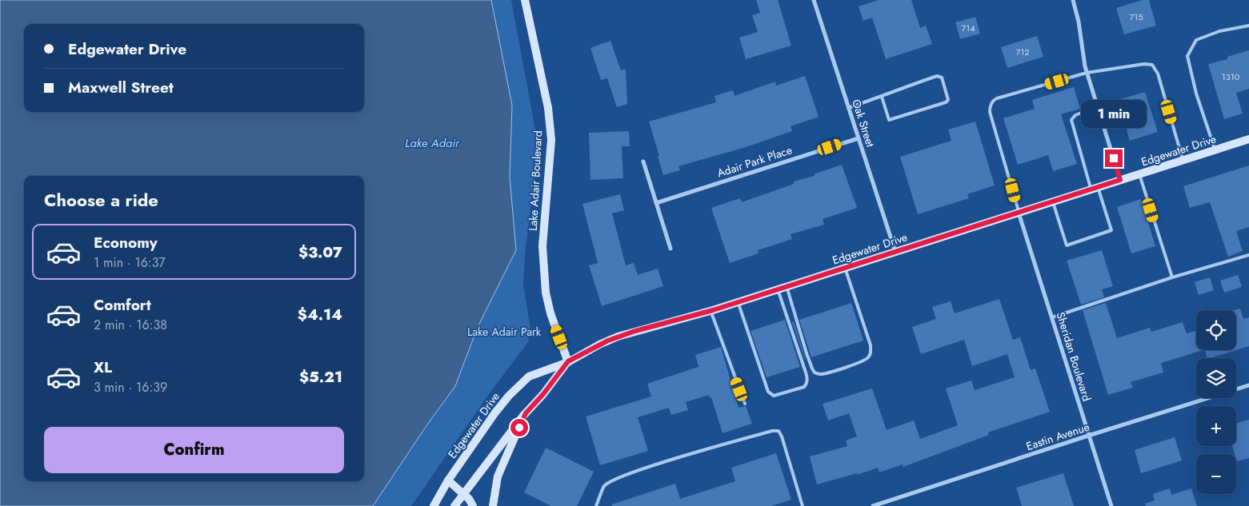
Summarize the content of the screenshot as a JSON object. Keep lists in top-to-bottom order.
{
  "streets": {
    "street": [
      "Oak Street",
      "Edgewater Drive",
      "Adair Park Place",
      "Lake Adair Boulevard",
      "Sheridan Boulevard",
      "Eastin Avenue"
    ]
  },
  "crossings": [
    ["Oak Street", "Edgewater Drive"],
    ["Oak Street", "Adair Park Place"],
    ["Edgewater Drive", "Lake Adair Boulevard"],
    ["Edgewater Drive", "Sheridan Boulevard"],
    ["Sheridan Boulevard", "Eastin Avenue"]
  ],
  "water": ["Lake Adair"],
  "parks": ["Lake Adair Park"],
  "house_numbers": [
    "715",
    "714",
    "712",
    "1310"
  ],
  "page": {
    "banner": ["Edgewater Drive", "Maxwell Street"],
    "bubble": "1 min",
    "heading": "Choose a ride",
    "list": [
      {
        "name": "Economy",
        "note": "1 min · 16:37",
        "value": "$3.07"
      },
      {
        "name": "Comfort",
        "note": "2 min · 16:38",
        "value": "$4.14"
      },
      {
        "name": "XL",
        "note": "3 min · 16:39",
        "value": "$5.21"
      }
    ],
    "map_buttons": ["+", "−"],
    "buttons": "Confirm"
  }
}
